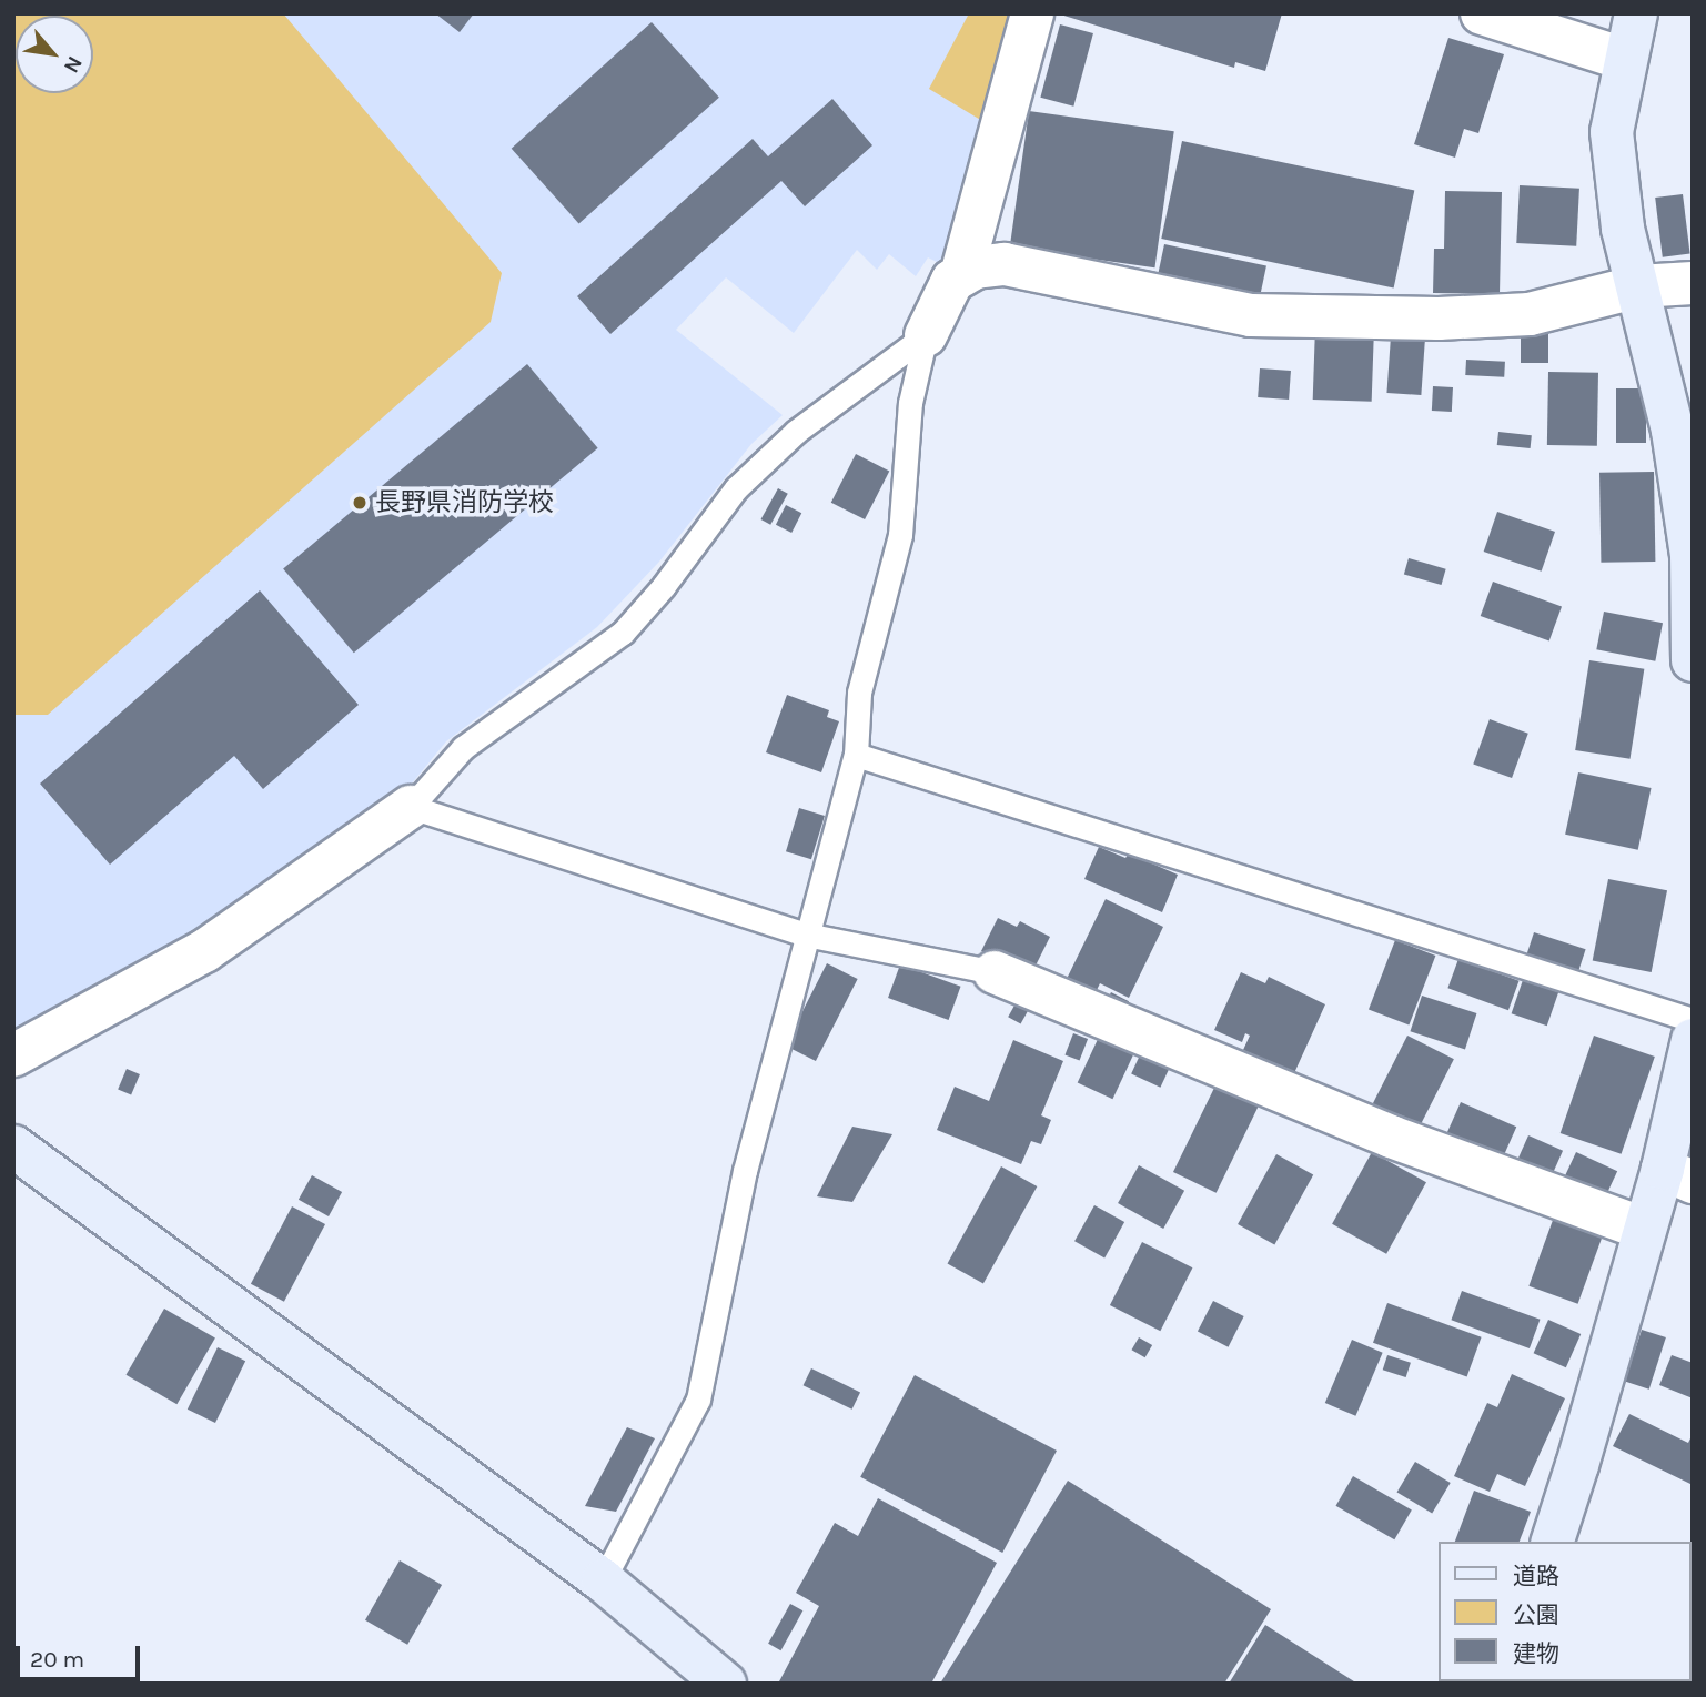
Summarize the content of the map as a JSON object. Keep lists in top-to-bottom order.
{
  "places": ["長野県消防学校"],
  "legend": ["道路", "公園", "建物"],
  "scale_bar": "20 m",
  "north": "bottom right"
}
